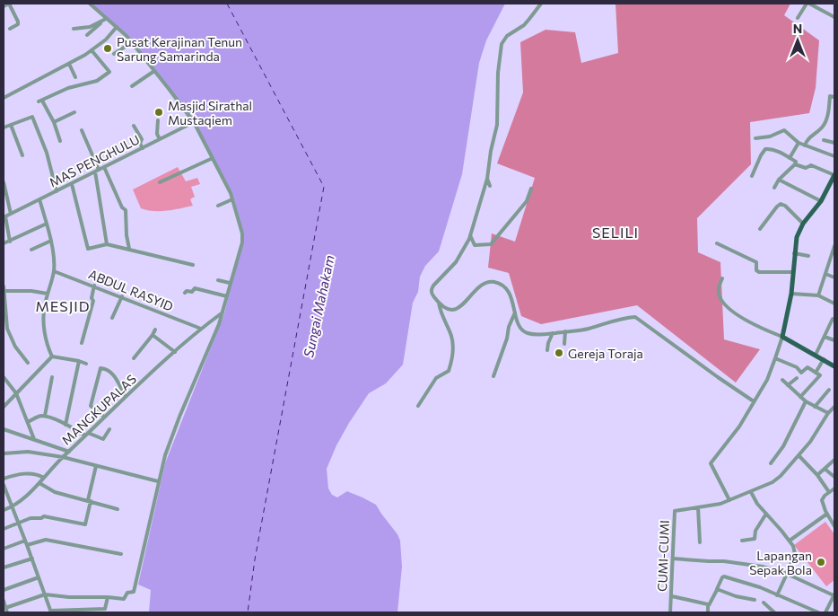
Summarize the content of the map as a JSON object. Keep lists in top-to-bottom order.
{
  "streets": {
    "street": [
      "MAS PENGHULU",
      "ABDUL RASYID",
      "MANGKUPALAS",
      "CUMI-CUMI"
    ]
  },
  "crossings": [
    ["ABDUL RASYID", "MANGKUPALAS"]
  ],
  "districts": ["SELILI", "MESJID"],
  "water": ["Sungai Mahakam"],
  "places": [
    "Pusat Kerajinan Tenun Sarung Samarinda",
    "Masjid Sirathal Mustaqiem",
    "Gereja Toraja",
    "Lapangan Sepak Bola"
  ],
  "north": "top"
}
